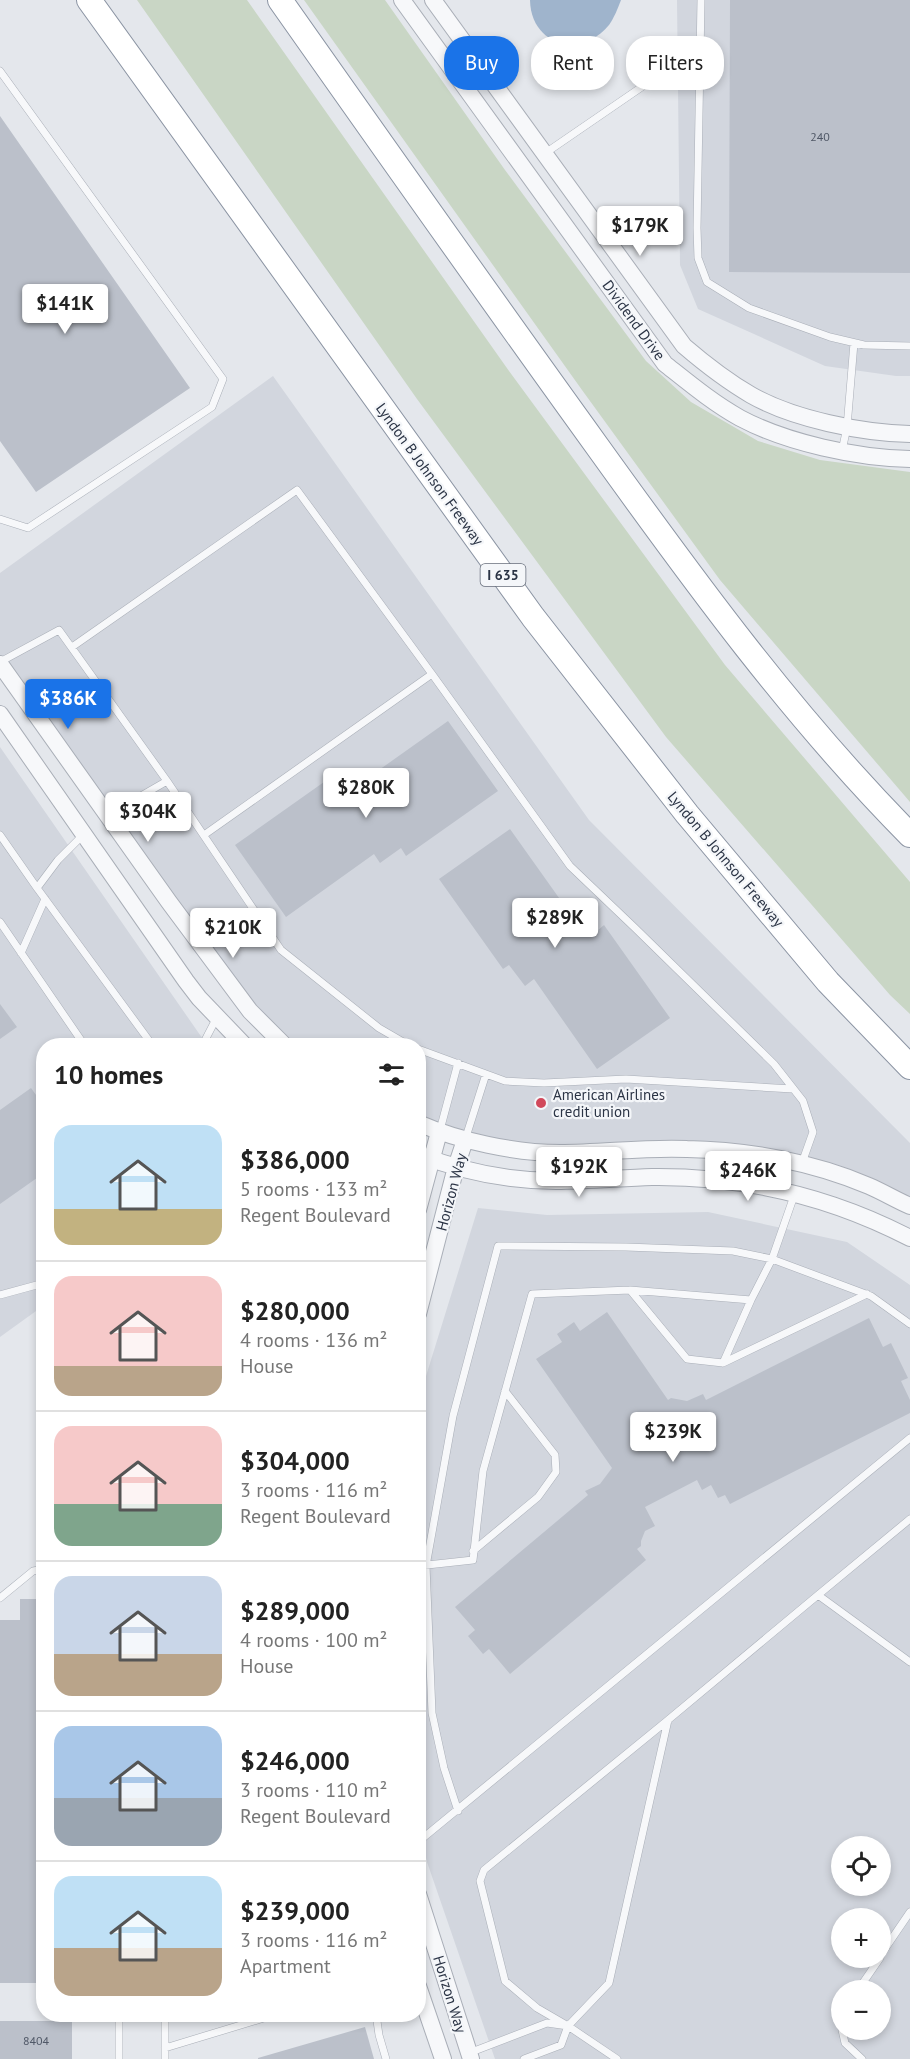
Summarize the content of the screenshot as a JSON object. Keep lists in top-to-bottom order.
{
  "streets": {
    "highway": ["Lyndon B Johnson Freeway", "I 635"],
    "street": ["Dividend Drive", "Horizon Way"]
  },
  "places": ["American Airlines credit union"],
  "house_numbers": ["240", "8404"],
  "page": {
    "chip": ["Buy", "Rent", "Filters"],
    "price": [
      "$179K",
      "$141K",
      "$386K",
      "$280K",
      "$304K",
      "$289K",
      "$210K",
      "$192K",
      "$246K",
      "$239K"
    ],
    "heading": "10 homes",
    "list": [
      {
        "name": "$386,000",
        "note": "5 rooms · 133 m² · Regent Boulevard"
      },
      {
        "name": "$280,000",
        "note": "4 rooms · 136 m² · House"
      },
      {
        "name": "$304,000",
        "note": "3 rooms · 116 m² · Regent Boulevard"
      },
      {
        "name": "$289,000",
        "note": "4 rooms · 100 m² · House"
      },
      {
        "name": "$246,000",
        "note": "3 rooms · 110 m² · Regent Boulevard"
      },
      {
        "name": "$239,000",
        "note": "3 rooms · 116 m² · Apartment"
      }
    ],
    "map_buttons": ["+", "−"]
  }
}
